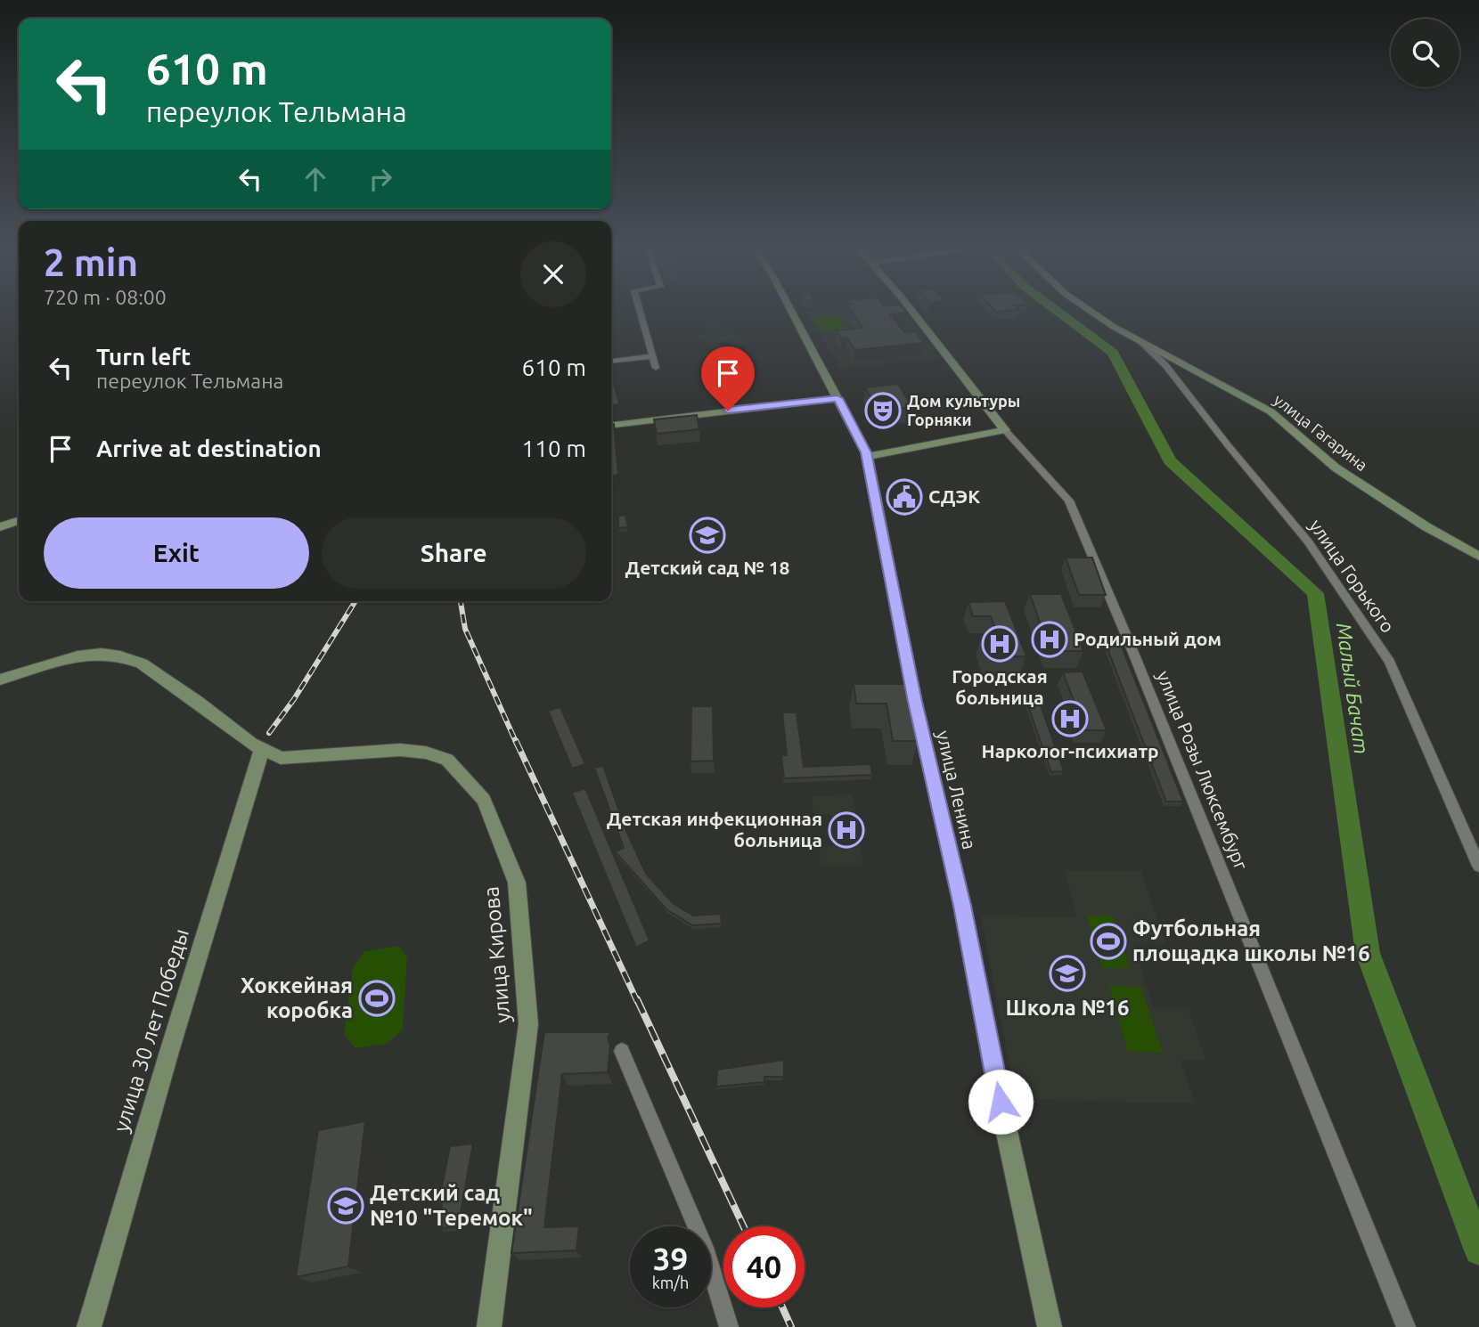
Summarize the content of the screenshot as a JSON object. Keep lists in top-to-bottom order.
{
  "streets": {
    "street": [
      "улица Гагарина",
      "улица Горького",
      "улица Розы Люксембург",
      "улица Ленина",
      "улица Кирова",
      "улица 30 лет Победы"
    ]
  },
  "crossings": [
    ["улица Гагарина", "улица Горького"],
    ["улица Кирова", "улица 30 лет Победы"]
  ],
  "water": ["Малый Бачат"],
  "places": {
    "theatre": ["Дом культуры Горняки"],
    "public building": ["СДЭК"],
    "school or university": ["Детский сад № 18", "Школа №16", "Детский сад №10 \"Теремок\""],
    "hospital": [
      "Родильный дом",
      "Городская больница",
      "Нарколог-психиатр",
      "Детская инфекционная больница"
    ],
    "sports": ["Футбольная площадка школы №16", "Хоккейная коробка"]
  },
  "page": {
    "turn": ["610 m", "переулок Тельмана"],
    "heading": ["2 min", "720 m · 08:00"],
    "list": [
      {
        "name": "Turn left",
        "note": "переулок Тельмана",
        "value": "610 m"
      },
      {
        "name": "Arrive at destination",
        "value": "110 m"
      }
    ],
    "buttons": ["Exit", "Share"],
    "speed": "39 km/h",
    "limit": "40"
  }
}
